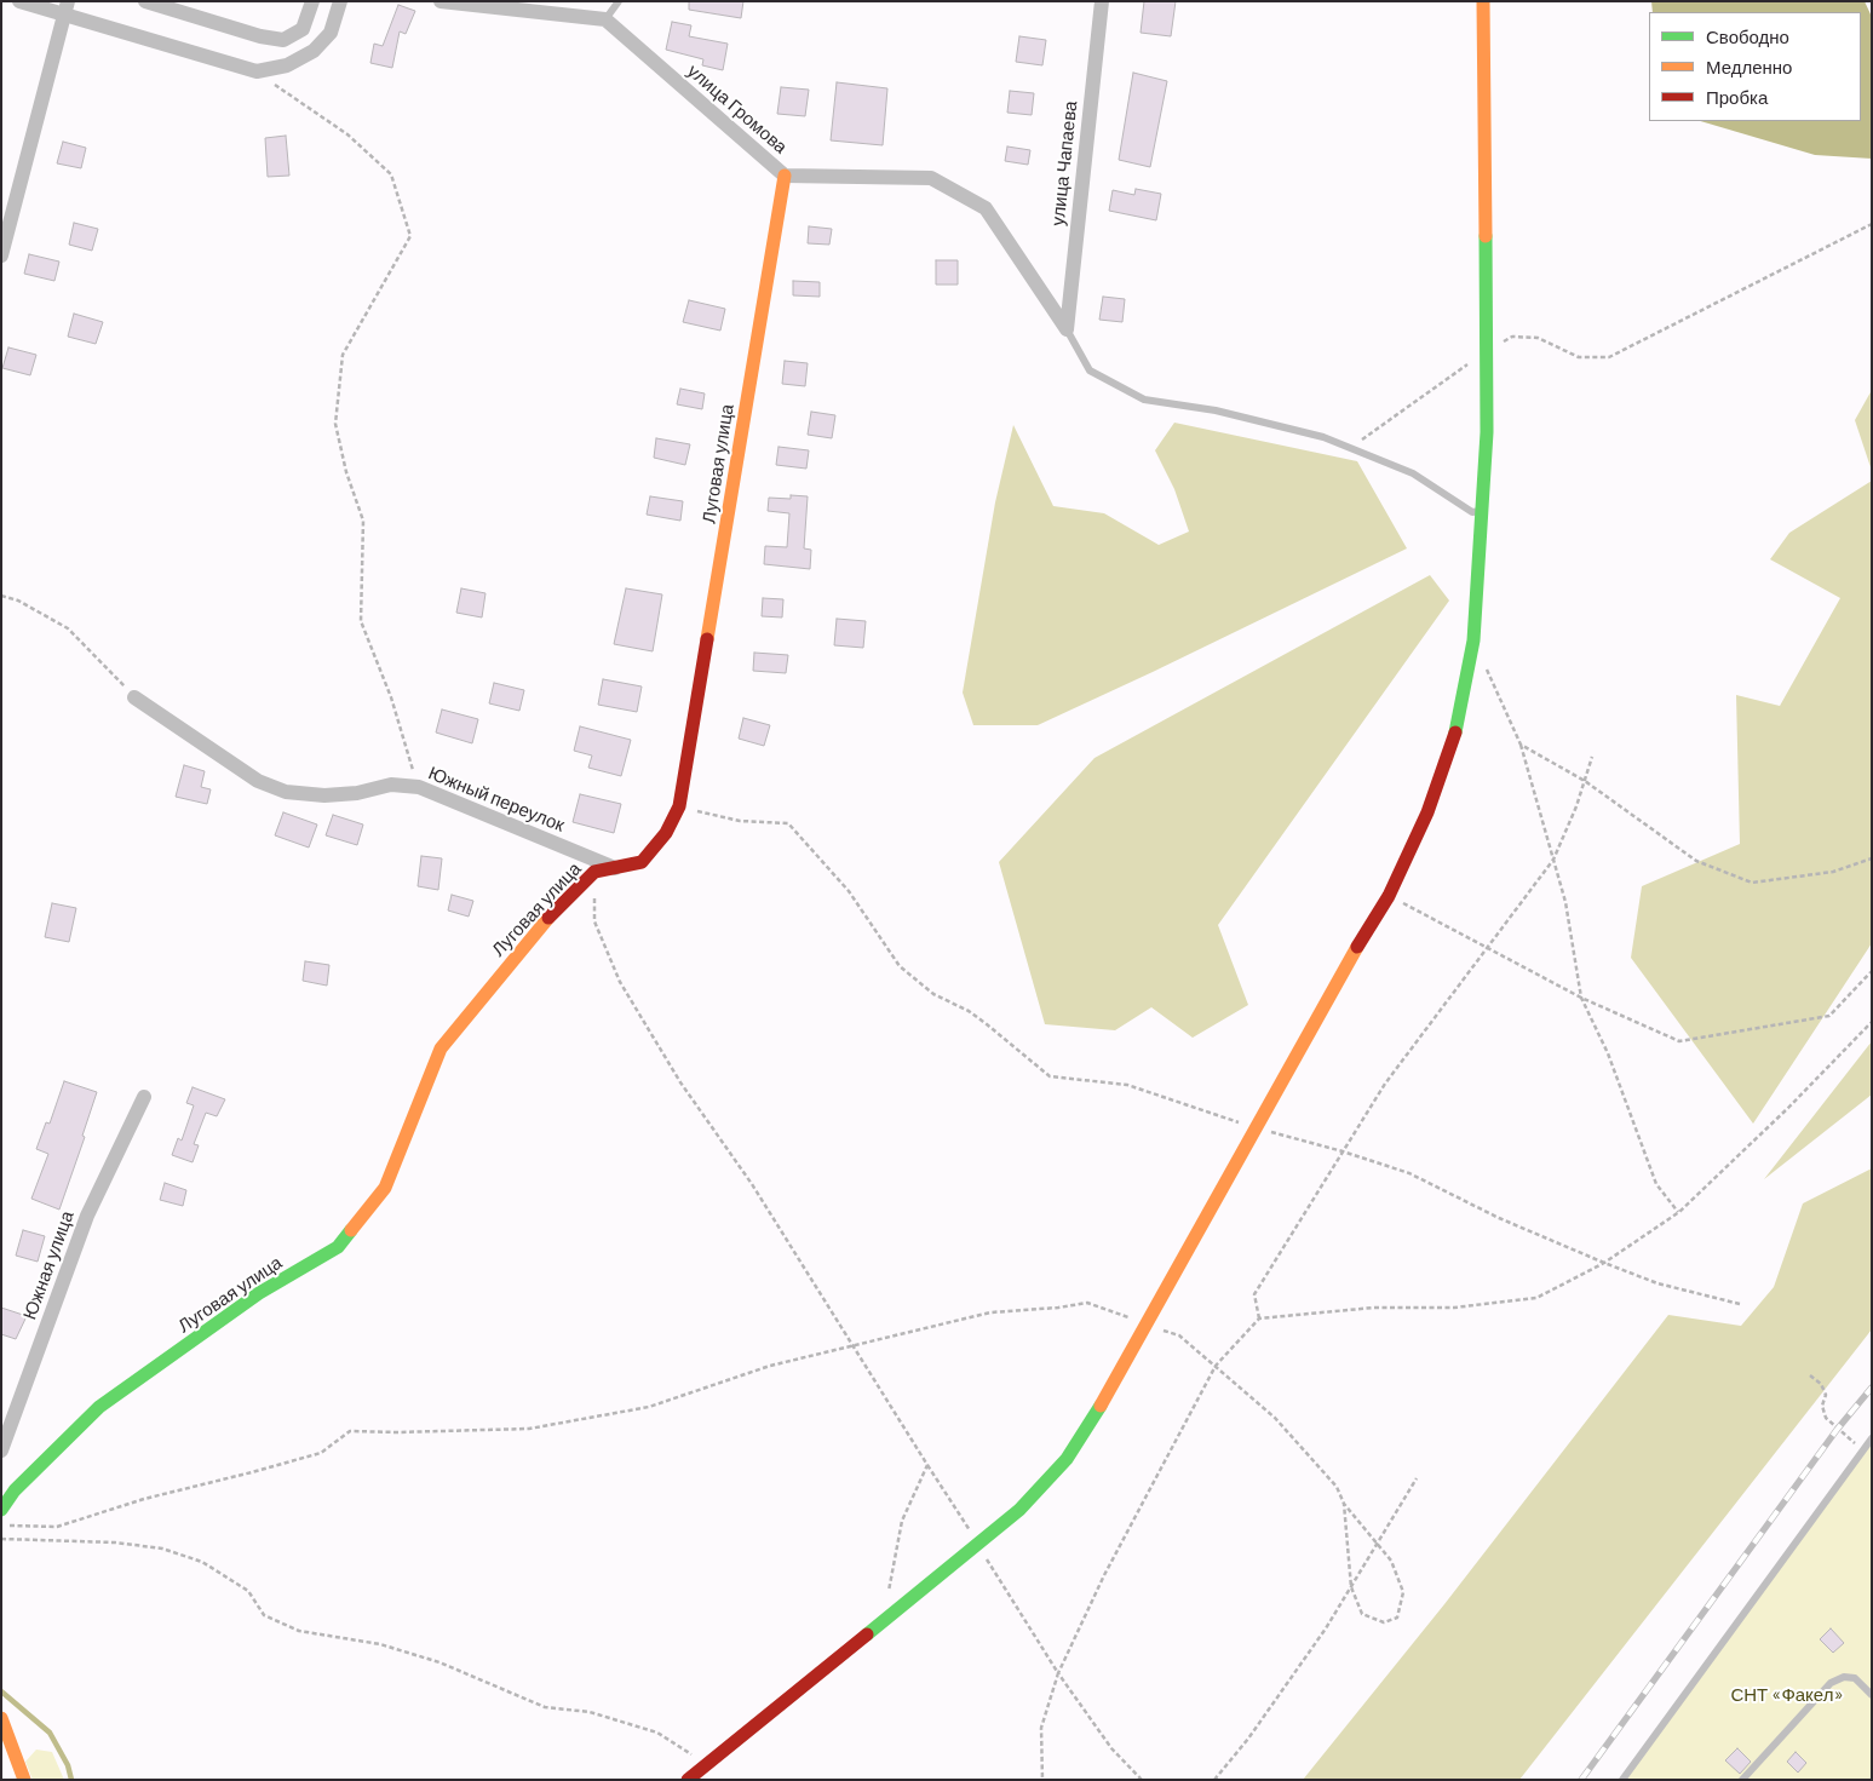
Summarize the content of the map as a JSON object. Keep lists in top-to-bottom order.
{
  "streets": {
    "street": [
      "улица Громова",
      "улица Чапаева",
      "Луговая улица",
      "Южный переулок",
      "Южная улица"
    ]
  },
  "crossings": [
    ["улица Громова", "улица Чапаева"],
    ["улица Громова", "Луговая улица"],
    ["Луговая улица", "Южный переулок"]
  ],
  "parks": ["СНТ «Факел»"],
  "legend": ["Свободно", "Медленно", "Пробка"]
}
